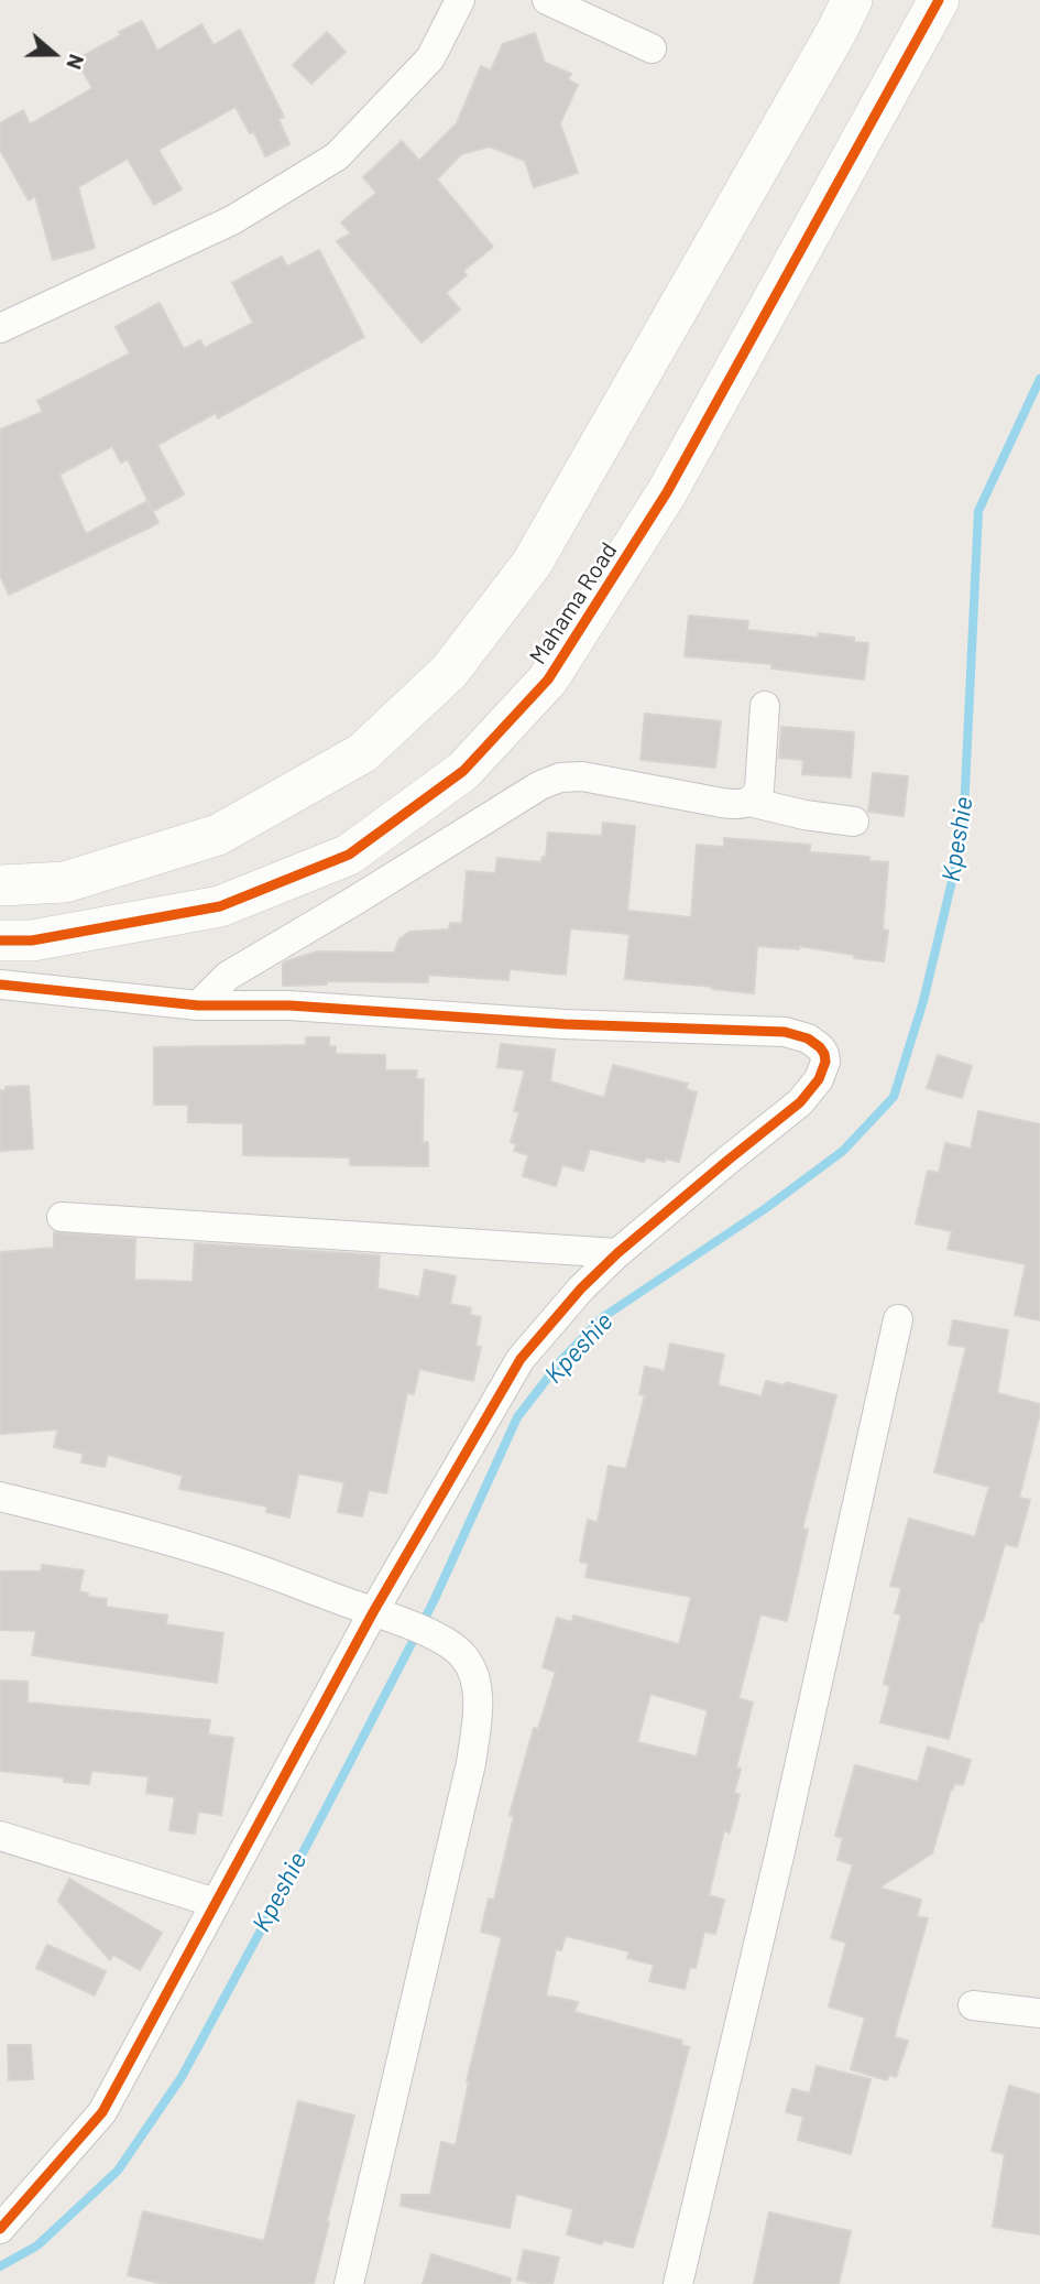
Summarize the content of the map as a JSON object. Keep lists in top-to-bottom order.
{
  "streets": {
    "street": ["Mahama Road"]
  },
  "water": ["Kpeshie"],
  "north": "right"
}
